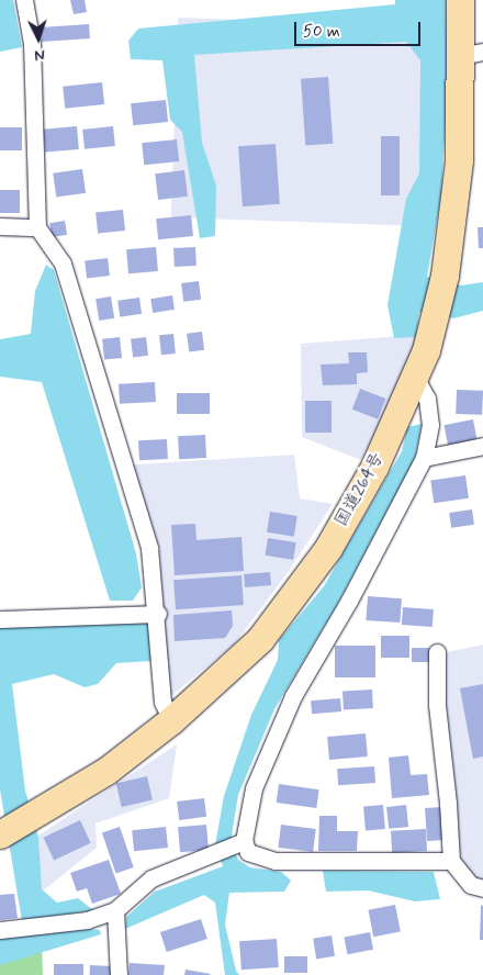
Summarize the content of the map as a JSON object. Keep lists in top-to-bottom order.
{
  "streets": {
    "highway": ["国道264号"]
  },
  "scale_bar": "50 m",
  "north": "bottom"
}
